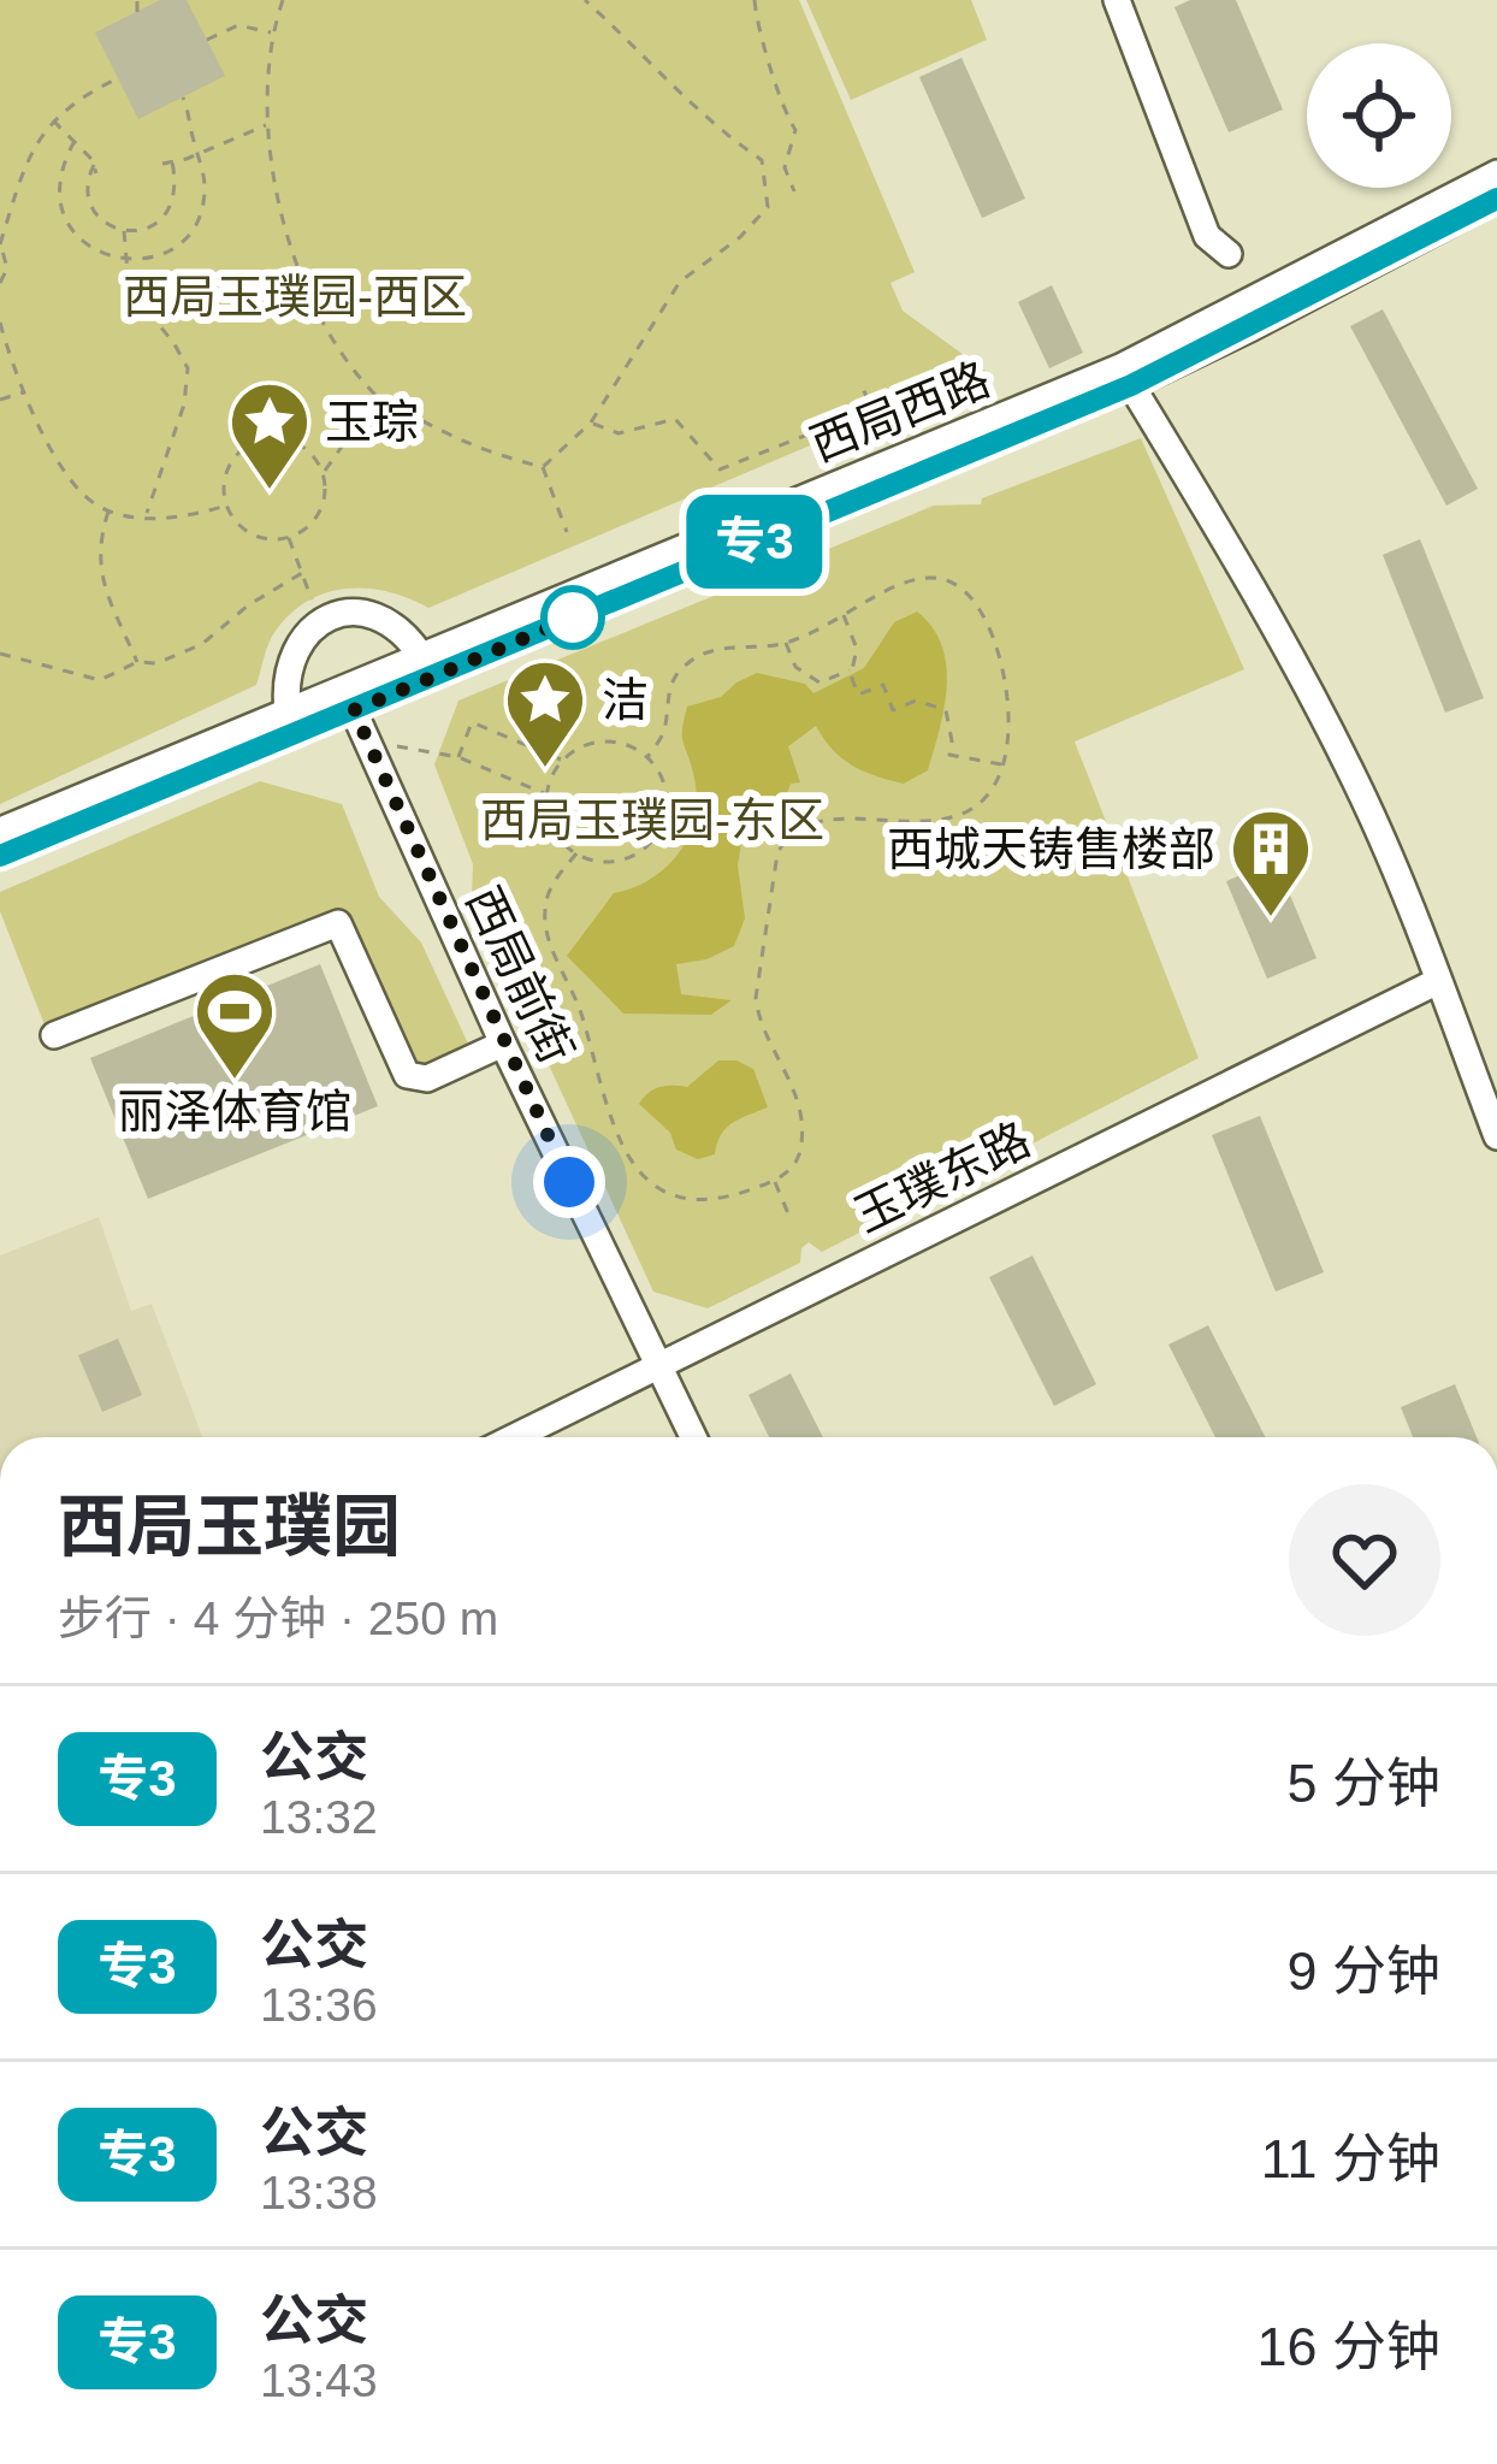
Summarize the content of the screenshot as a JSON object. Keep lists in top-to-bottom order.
{
  "streets": {
    "street": ["西局西路", "西局前街", "玉璞东路"]
  },
  "crossings": [
    ["西局西路", "西局前街"],
    ["西局前街", "玉璞东路"]
  ],
  "parks": ["西局玉璞园-西区", "西局玉璞园-东区"],
  "places": {
    "place": ["玉琮", "洁"],
    "building": ["西城天铸售楼部"],
    "sports": ["丽泽体育馆"]
  },
  "lines": ["bus line 专3"],
  "page": {
    "on_map": "专3",
    "heading": ["西局玉璞园", "步行 · 4 分钟 · 250 m"],
    "list": [
      {
        "mark": "专3",
        "name": "公交",
        "note": "13:32",
        "value": "5 分钟"
      },
      {
        "mark": "专3",
        "name": "公交",
        "note": "13:36",
        "value": "9 分钟"
      },
      {
        "mark": "专3",
        "name": "公交",
        "note": "13:38",
        "value": "11 分钟"
      },
      {
        "mark": "专3",
        "name": "公交",
        "note": "13:43",
        "value": "16 分钟"
      }
    ]
  }
}
